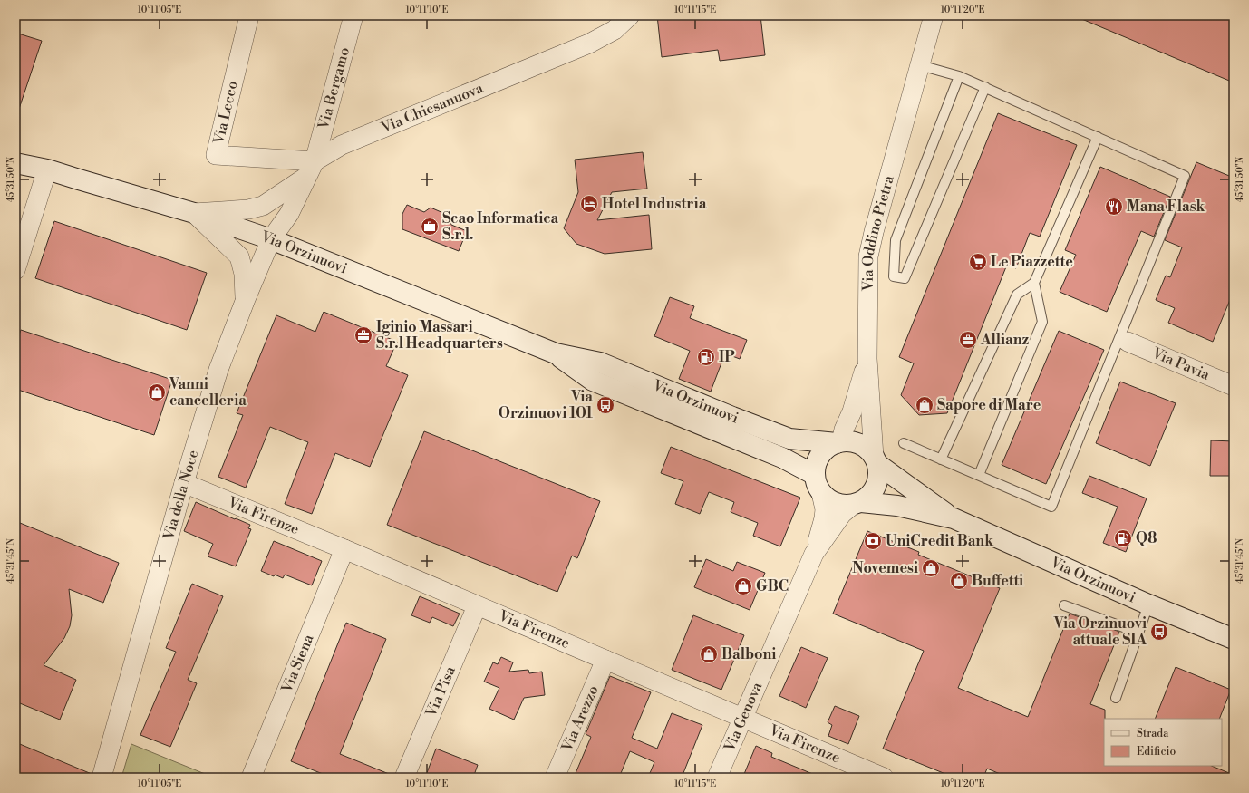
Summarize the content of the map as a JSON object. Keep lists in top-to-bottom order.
{
  "streets": {
    "main road": ["Via Orzinuovi"],
    "street": [
      "Via Bergamo",
      "Via Chiesanuova",
      "Via Lecco",
      "Via Oddino Pietra",
      "Via Pavia",
      "Via della Noce",
      "Via Firenze",
      "Via Siena",
      "Via Pisa",
      "Via Genova",
      "Via Arezzo"
    ]
  },
  "crossings": [
    ["Via Bergamo", "Via Chiesanuova"],
    ["Via Bergamo", "Via Lecco"],
    ["Via Chiesanuova", "Via Lecco"],
    ["Via Chiesanuova", "Via Orzinuovi"],
    ["Via Oddino Pietra", "Via Orzinuovi"],
    ["Via Oddino Pietra", "Via Genova"],
    ["Via Orzinuovi", "Via della Noce"],
    ["Via Orzinuovi", "Via Genova"],
    ["Via della Noce", "Via Firenze"],
    ["Via Firenze", "Via Siena"],
    ["Via Firenze", "Via Pisa"],
    ["Via Firenze", "Via Genova"],
    ["Via Firenze", "Via Arezzo"]
  ],
  "places": {
    "hotel": ["Hotel Industria"],
    "restaurant": ["Mana Flask"],
    "office": ["Scao Informatica S.r.l.", "Iginio Massari S.r.l Headquarters", "Allianz"],
    "supermarket": ["Le Piazzette"],
    "fuel station": ["IP", "Q8"],
    "shop": [
      "Vanni cancelleria",
      "Sapore di Mare",
      "Novemesi",
      "Buffetti",
      "GBC",
      "Balboni"
    ],
    "bus stop": ["Via Orzinuovi 101", "Via Orzinuovi attuale SIA"],
    "bank": ["UniCredit Bank"]
  },
  "legend": ["Strada", "Edificio"],
  "coordinates": [
    "10°11'05\"E",
    "10°11'10\"E",
    "10°11'15\"E",
    "10°11'20\"E",
    "45°31'50\"N",
    "45°31'45\"N"
  ]
}
